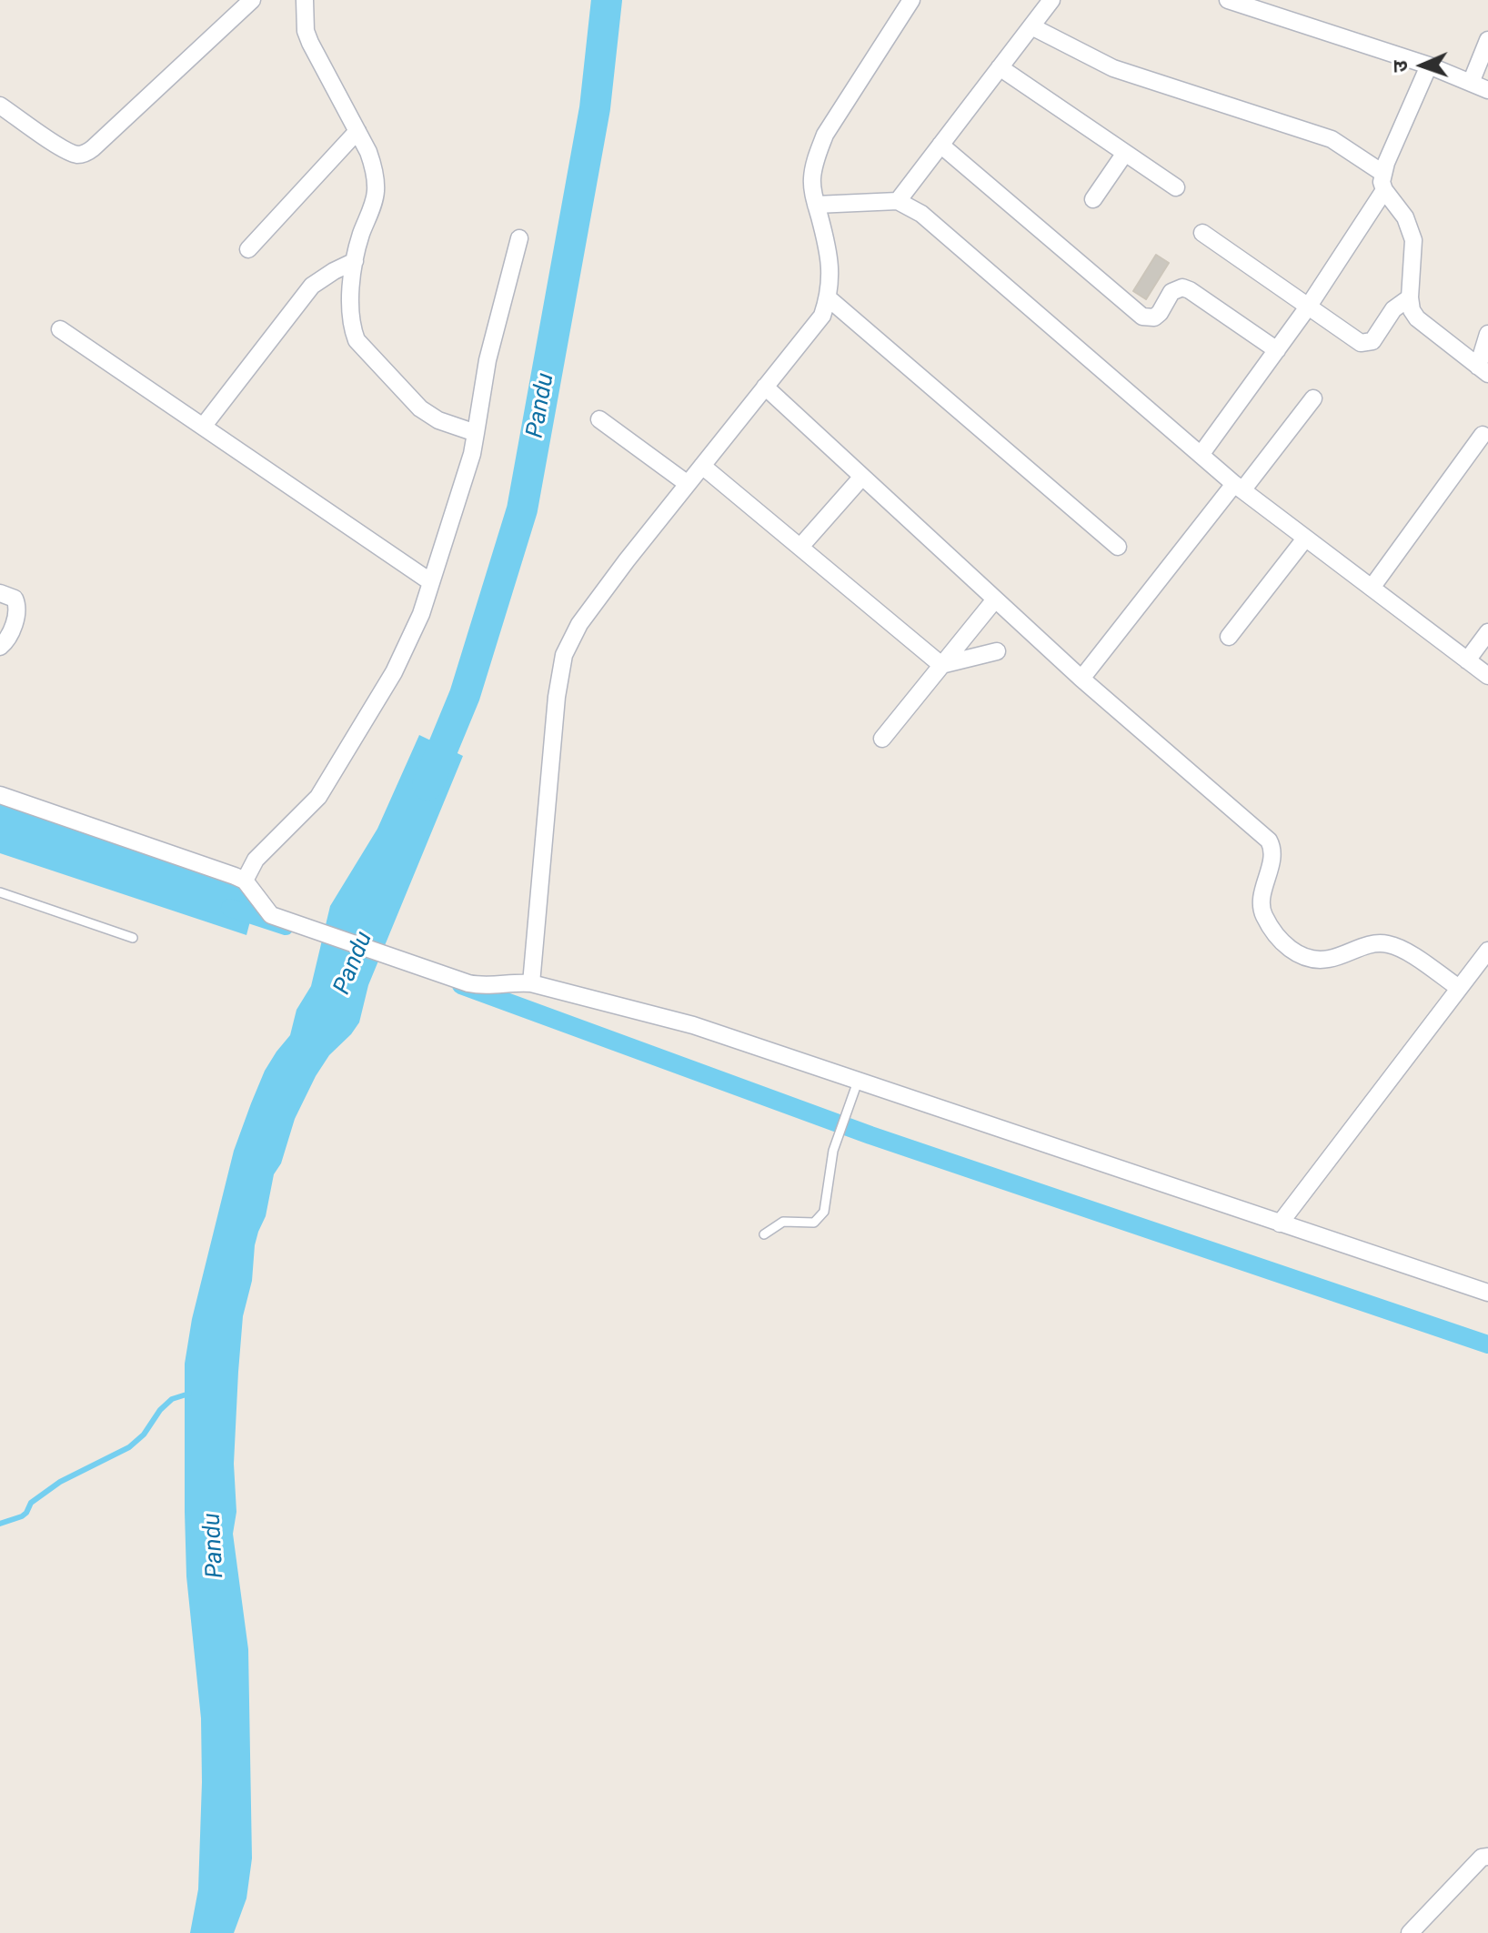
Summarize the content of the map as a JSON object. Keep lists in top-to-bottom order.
{
  "water": ["Pandu"],
  "north": "left"
}
